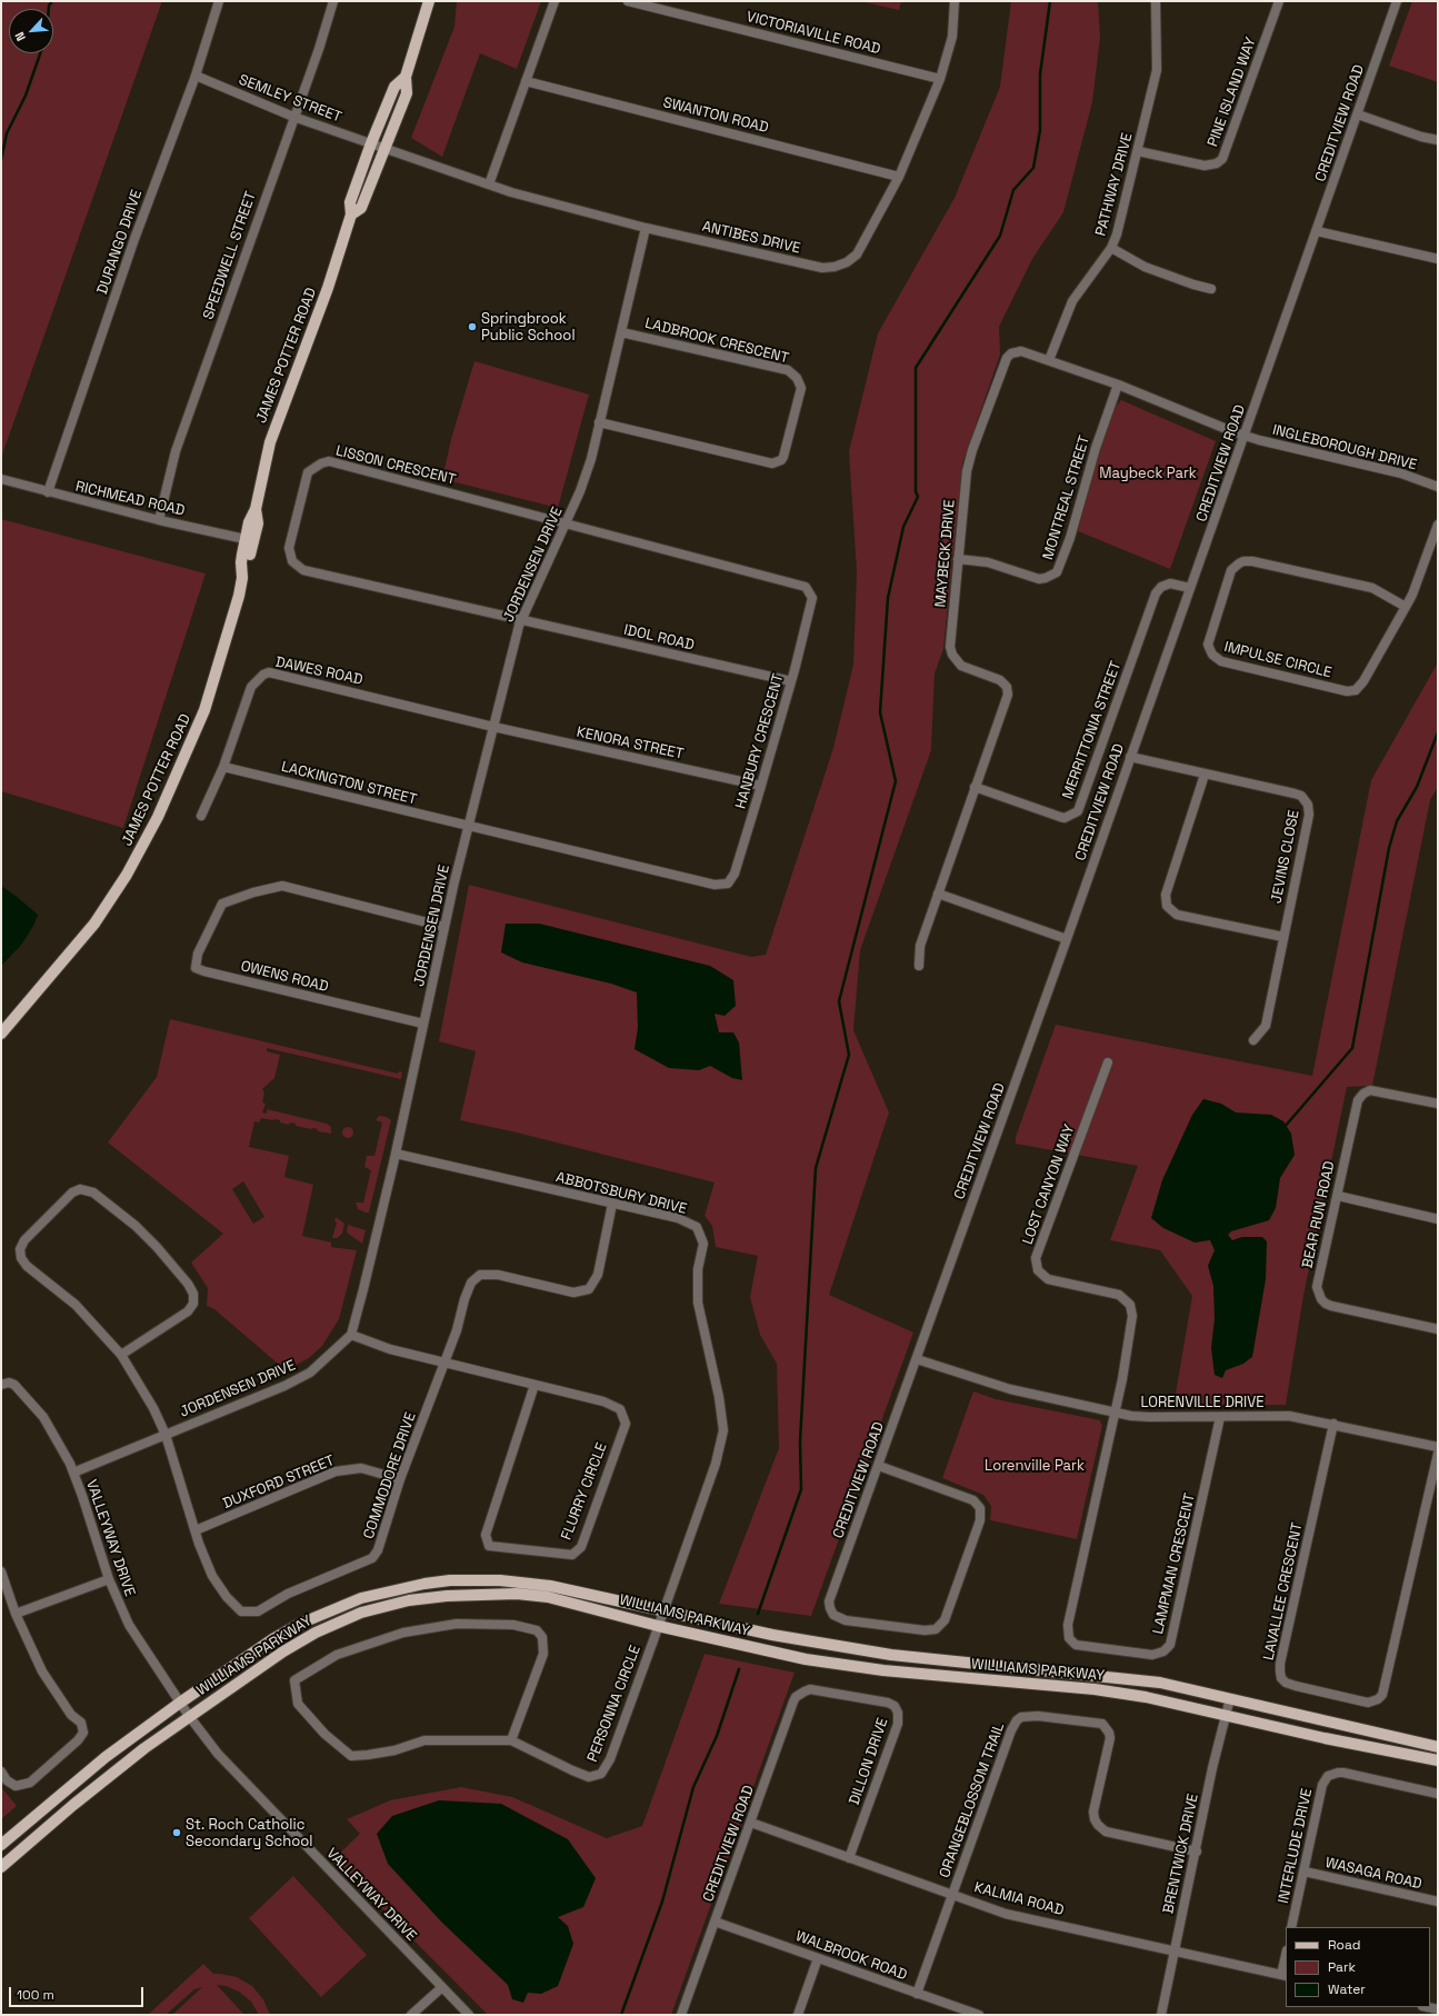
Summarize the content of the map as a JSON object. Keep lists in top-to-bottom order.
{
  "streets": {
    "main road": ["JAMES POTTER ROAD", "WILLIAMS PARKWAY"],
    "street": [
      "VICTORIAVILLE ROAD",
      "PINE ISLAND WAY",
      "SEMLEY STREET",
      "SWANTON ROAD",
      "CREDITVIEW ROAD",
      "PATHWAY DRIVE",
      "ANTIBES DRIVE",
      "DURANGO DRIVE",
      "SPEEDWELL STREET",
      "LADBROOK CRESCENT",
      "INGLEBOROUGH DRIVE",
      "LISSON CRESCENT",
      "MONTREAL STREET",
      "RICHMEAD ROAD",
      "MAYBECK DRIVE",
      "JORDENSEN DRIVE",
      "IDOL ROAD",
      "IMPULSE CIRCLE",
      "DAWES ROAD",
      "MERRITTONIA STREET",
      "HANBURY CRESCENT",
      "KENORA STREET",
      "LACKINGTON STREET",
      "JEVINS CLOSE",
      "OWENS ROAD",
      "LOST CANYON WAY",
      "ABBOTSBURY DRIVE",
      "BEAR RUN ROAD",
      "LORENVILLE DRIVE",
      "COMMODORE DRIVE",
      "DUXFORD STREET",
      "FLURRY CIRCLE",
      "VALLEYWAY DRIVE",
      "LAMPMAN CRESCENT",
      "LAVALLEE CRESCENT",
      "PERSONNA CIRCLE",
      "DILLON DRIVE",
      "ORANGEBLOSSOM TRAIL",
      "INTERLUDE DRIVE",
      "BRENTWICK DRIVE",
      "WASAGA ROAD",
      "KALMIA ROAD",
      "WALBROOK ROAD"
    ]
  },
  "crossings": [
    ["VICTORIAVILLE ROAD", "ANTIBES DRIVE"],
    ["PINE ISLAND WAY", "PATHWAY DRIVE"],
    ["SEMLEY STREET", "ANTIBES DRIVE"],
    ["SEMLEY STREET", "DURANGO DRIVE"],
    ["SEMLEY STREET", "SPEEDWELL STREET"],
    ["SEMLEY STREET", "JAMES POTTER ROAD"],
    ["SWANTON ROAD", "ANTIBES DRIVE"],
    ["CREDITVIEW ROAD", "INGLEBOROUGH DRIVE"],
    ["CREDITVIEW ROAD", "MAYBECK DRIVE"],
    ["CREDITVIEW ROAD", "MERRITTONIA STREET"],
    ["CREDITVIEW ROAD", "JEVINS CLOSE"],
    ["CREDITVIEW ROAD", "LORENVILLE DRIVE"],
    ["CREDITVIEW ROAD", "DILLON DRIVE"],
    ["CREDITVIEW ROAD", "KALMIA ROAD"],
    ["CREDITVIEW ROAD", "WALBROOK ROAD"],
    ["PATHWAY DRIVE", "MAYBECK DRIVE"],
    ["ANTIBES DRIVE", "JAMES POTTER ROAD"],
    ["ANTIBES DRIVE", "JORDENSEN DRIVE"],
    ["DURANGO DRIVE", "RICHMEAD ROAD"],
    ["SPEEDWELL STREET", "RICHMEAD ROAD"],
    ["LADBROOK CRESCENT", "JORDENSEN DRIVE"],
    ["JAMES POTTER ROAD", "RICHMEAD ROAD"],
    ["INGLEBOROUGH DRIVE", "MAYBECK DRIVE"],
    ["LISSON CRESCENT", "JORDENSEN DRIVE"],
    ["LISSON CRESCENT", "IDOL ROAD"],
    ["LISSON CRESCENT", "HANBURY CRESCENT"],
    ["MONTREAL STREET", "MAYBECK DRIVE"],
    ["MAYBECK DRIVE", "MERRITTONIA STREET"],
    ["JORDENSEN DRIVE", "IDOL ROAD"],
    ["JORDENSEN DRIVE", "DAWES ROAD"],
    ["JORDENSEN DRIVE", "HANBURY CRESCENT"],
    ["JORDENSEN DRIVE", "KENORA STREET"],
    ["JORDENSEN DRIVE", "LACKINGTON STREET"],
    ["JORDENSEN DRIVE", "OWENS ROAD"],
    ["JORDENSEN DRIVE", "ABBOTSBURY DRIVE"],
    ["JORDENSEN DRIVE", "COMMODORE DRIVE"],
    ["JORDENSEN DRIVE", "FLURRY CIRCLE"],
    ["JORDENSEN DRIVE", "VALLEYWAY DRIVE"],
    ["IDOL ROAD", "HANBURY CRESCENT"],
    ["DAWES ROAD", "KENORA STREET"],
    ["DAWES ROAD", "LACKINGTON STREET"],
    ["HANBURY CRESCENT", "KENORA STREET"],
    ["HANBURY CRESCENT", "LACKINGTON STREET"],
    ["LOST CANYON WAY", "LORENVILLE DRIVE"],
    ["LOST CANYON WAY", "LAMPMAN CRESCENT"],
    ["ABBOTSBURY DRIVE", "COMMODORE DRIVE"],
    ["ABBOTSBURY DRIVE", "WILLIAMS PARKWAY"],
    ["ABBOTSBURY DRIVE", "PERSONNA CIRCLE"],
    ["LORENVILLE DRIVE", "LAMPMAN CRESCENT"],
    ["LORENVILLE DRIVE", "LAVALLEE CRESCENT"],
    ["COMMODORE DRIVE", "DUXFORD STREET"],
    ["COMMODORE DRIVE", "FLURRY CIRCLE"],
    ["VALLEYWAY DRIVE", "WILLIAMS PARKWAY"],
    ["WILLIAMS PARKWAY", "PERSONNA CIRCLE"],
    ["WILLIAMS PARKWAY", "BRENTWICK DRIVE"],
    ["DILLON DRIVE", "KALMIA ROAD"],
    ["ORANGEBLOSSOM TRAIL", "BRENTWICK DRIVE"],
    ["ORANGEBLOSSOM TRAIL", "KALMIA ROAD"],
    ["INTERLUDE DRIVE", "WASAGA ROAD"],
    ["BRENTWICK DRIVE", "KALMIA ROAD"]
  ],
  "parks": ["Maybeck Park", "Lorenville Park"],
  "places": ["Springbrook Public School", "St. Roch Catholic Secondary School"],
  "legend": ["Road", "Park", "Water"],
  "scale_bar": "100 m",
  "north": "bottom left"
}
